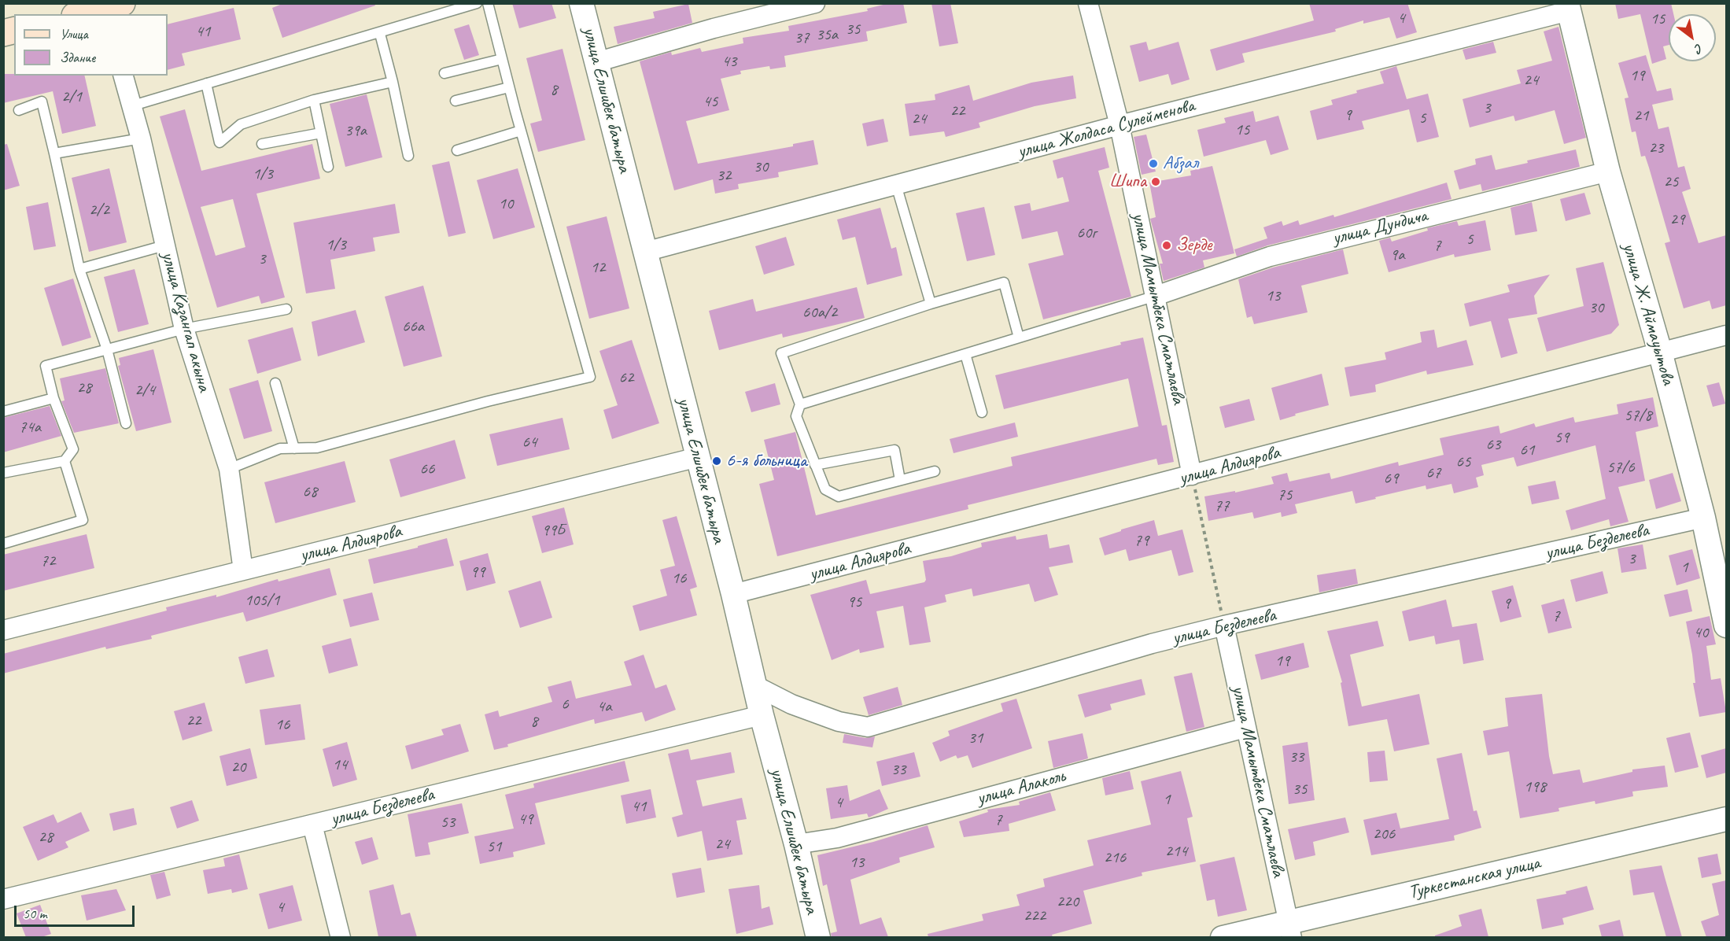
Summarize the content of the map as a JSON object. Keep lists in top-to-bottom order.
{
  "streets": {
    "street": [
      "улица Елшибек батыра",
      "улица Жолдаса Сулейменова",
      "улица Дундича",
      "улица Мамытбека Сматлаева",
      "улица Ж. Аймауытова",
      "улица Казангап акына",
      "улица Алдиярова",
      "улица Безделеева",
      "улица Алаколь",
      "Туркестанская улица"
    ]
  },
  "crossings": [
    ["улица Елшибек батыра", "улица Жолдаса Сулейменова"],
    ["улица Елшибек батыра", "улица Алдиярова"],
    ["улица Елшибек батыра", "улица Безделеева"],
    ["улица Елшибек батыра", "улица Алаколь"],
    ["улица Жолдаса Сулейменова", "улица Мамытбека Сматлаева"],
    ["улица Жолдаса Сулейменова", "улица Ж. Аймауытова"],
    ["улица Дундича", "улица Мамытбека Сматлаева"],
    ["улица Дундича", "улица Ж. Аймауытова"],
    ["улица Мамытбека Сматлаева", "улица Алдиярова"],
    ["улица Мамытбека Сматлаева", "улица Безделеева"],
    ["улица Мамытбека Сматлаева", "улица Алаколь"],
    ["улица Мамытбека Сматлаева", "Туркестанская улица"],
    ["улица Ж. Аймауытова", "улица Алдиярова"],
    ["улица Ж. Аймауытова", "улица Безделеева"],
    ["улица Казангап акына", "улица Алдиярова"]
  ],
  "places": [
    "Абзал",
    "Шипа",
    "Зерде",
    "6-я больница"
  ],
  "house_numbers": [
    "4",
    "15",
    "35",
    "41",
    "35а",
    "37",
    "43",
    "19",
    "24",
    "8",
    "2/1",
    "45",
    "3",
    "22",
    "9",
    "21",
    "5",
    "24",
    "15",
    "39а",
    "23",
    "30",
    "1/3",
    "32",
    "25",
    "10",
    "2/2",
    "29",
    "60г",
    "5",
    "1/3",
    "7",
    "9а",
    "3",
    "12",
    "13",
    "30",
    "60а/2",
    "66а",
    "62",
    "28",
    "2/4",
    "57/8",
    "74а",
    "59",
    "64",
    "63",
    "61",
    "65",
    "57/6",
    "66",
    "67",
    "69",
    "68",
    "75",
    "77",
    "99Б",
    "79",
    "3",
    "72",
    "1",
    "99",
    "16",
    "105/1",
    "95",
    "9",
    "7",
    "40",
    "19",
    "6",
    "4а",
    "22",
    "8",
    "16",
    "31",
    "33",
    "14",
    "20",
    "33",
    "198",
    "35",
    "1",
    "4",
    "41",
    "49",
    "7",
    "53",
    "206",
    "28",
    "24",
    "51",
    "214",
    "216",
    "13",
    "220",
    "4",
    "222"
  ],
  "legend": ["Улица", "Здание"],
  "scale_bar": "50 m",
  "north": "bottom right"
}
